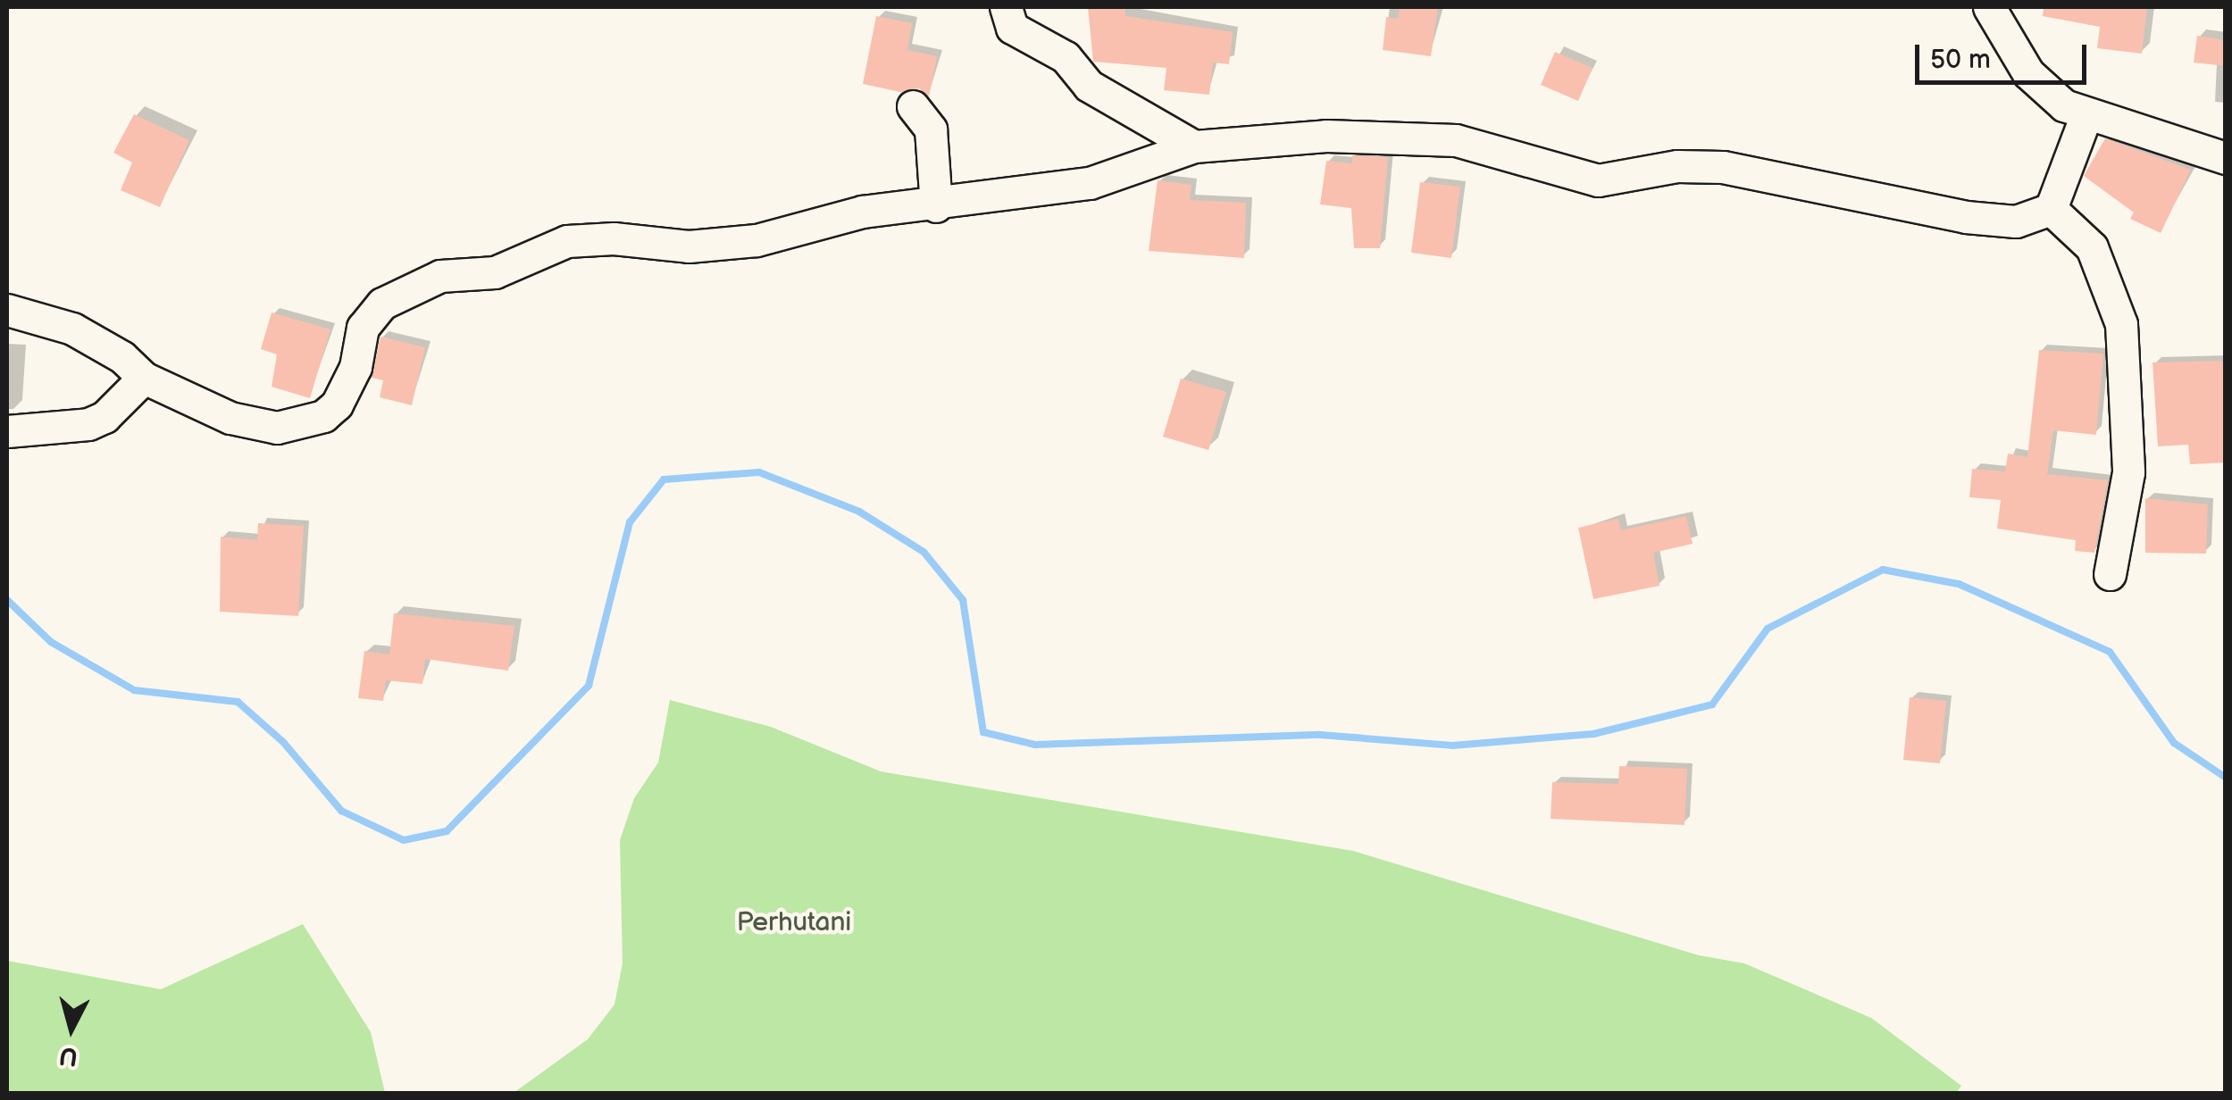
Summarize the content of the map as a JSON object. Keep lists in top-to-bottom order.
{
  "parks": ["Perhutani"],
  "scale_bar": "50 m",
  "north": "bottom"
}
